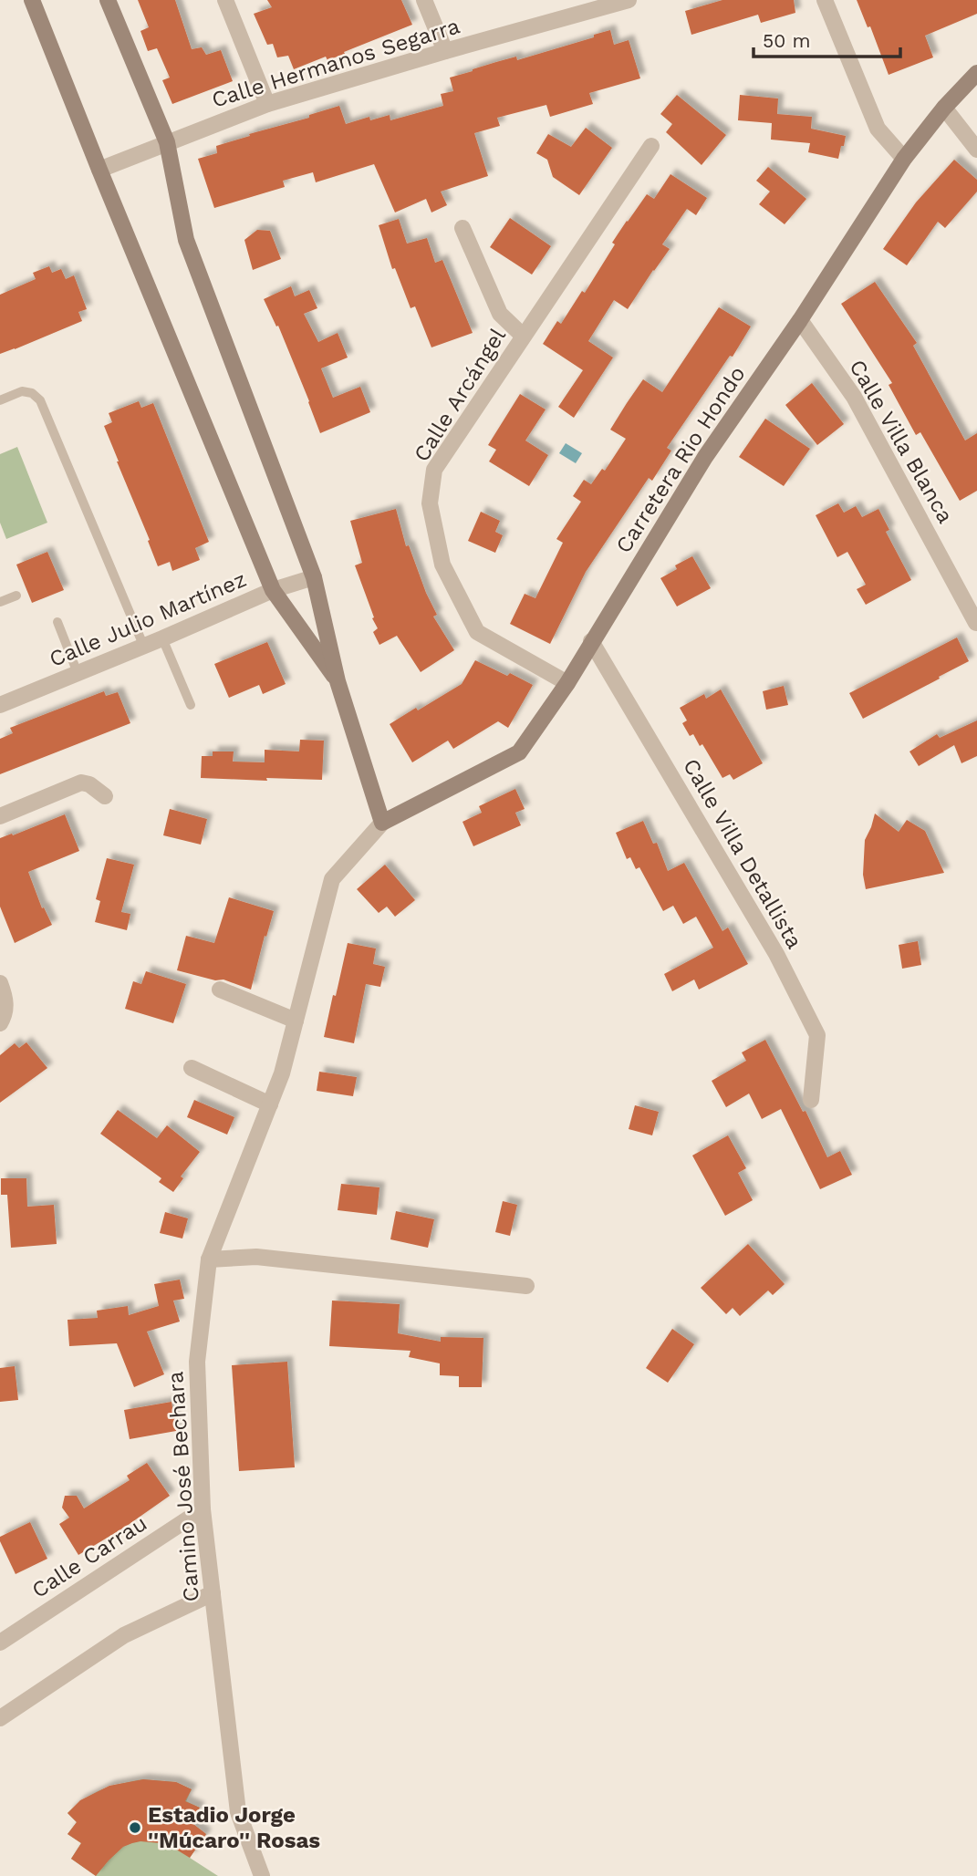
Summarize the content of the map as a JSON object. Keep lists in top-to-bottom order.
{
  "streets": {
    "street": [
      "Calle Hermanos Segarra",
      "Calle Arcángel",
      "Calle Villa Blanca",
      "Carretera Rio Hondo",
      "Calle Julio Martínez",
      "Calle Villa Detallista",
      "Camino José Bechara",
      "Calle Carrau"
    ]
  },
  "crossings": [
    ["Calle Arcángel", "Carretera Rio Hondo"],
    ["Calle Villa Blanca", "Carretera Rio Hondo"],
    ["Carretera Rio Hondo", "Calle Villa Detallista"],
    ["Carretera Rio Hondo", "Camino José Bechara"],
    ["Camino José Bechara", "Calle Carrau"]
  ],
  "places": ["Estadio Jorge ''Múcaro'' Rosas"],
  "scale_bar": "50 m"
}
